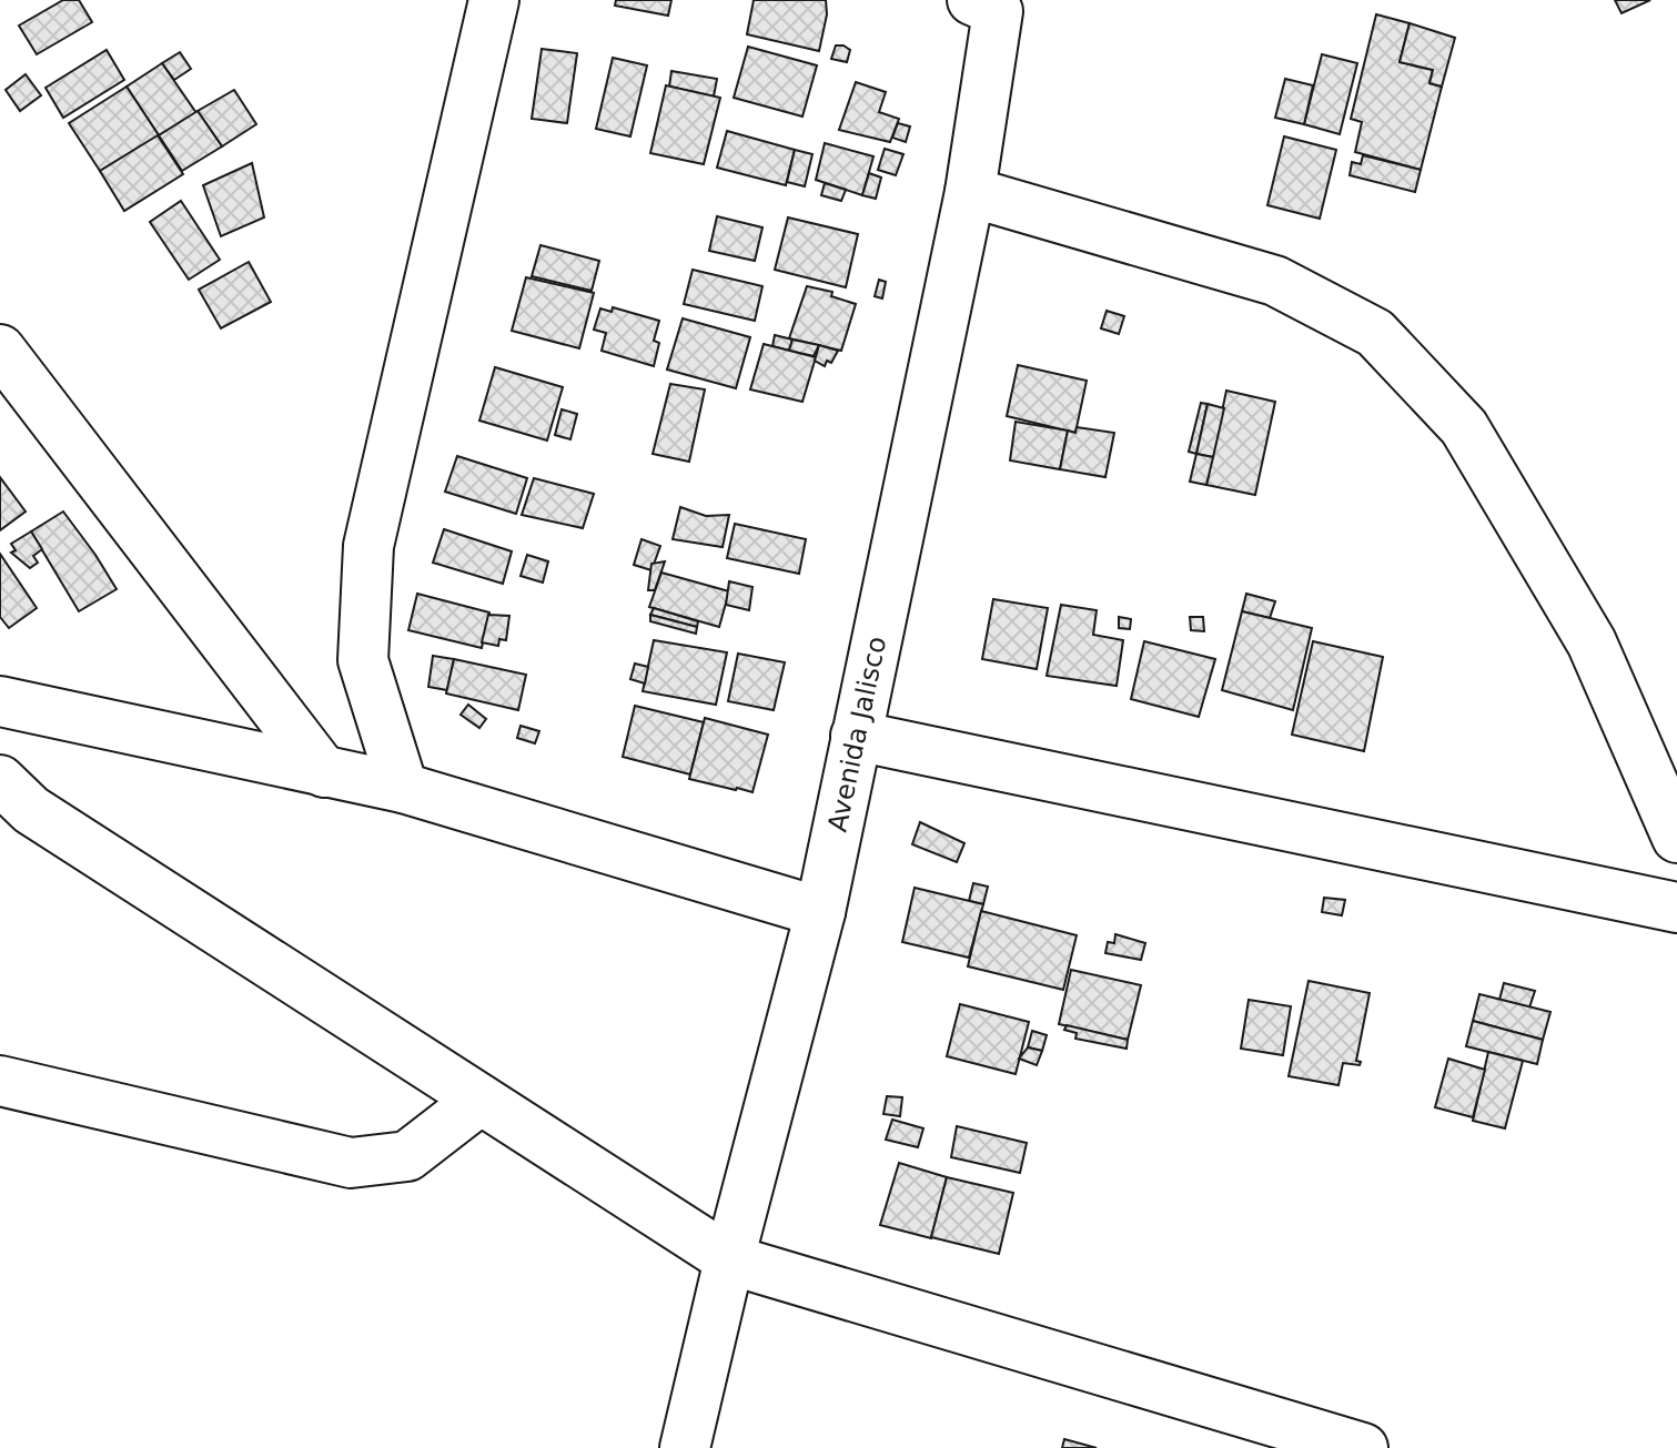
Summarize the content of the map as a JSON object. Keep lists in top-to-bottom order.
{
  "streets": {
    "street": ["Avenida Jalisco"]
  }
}
